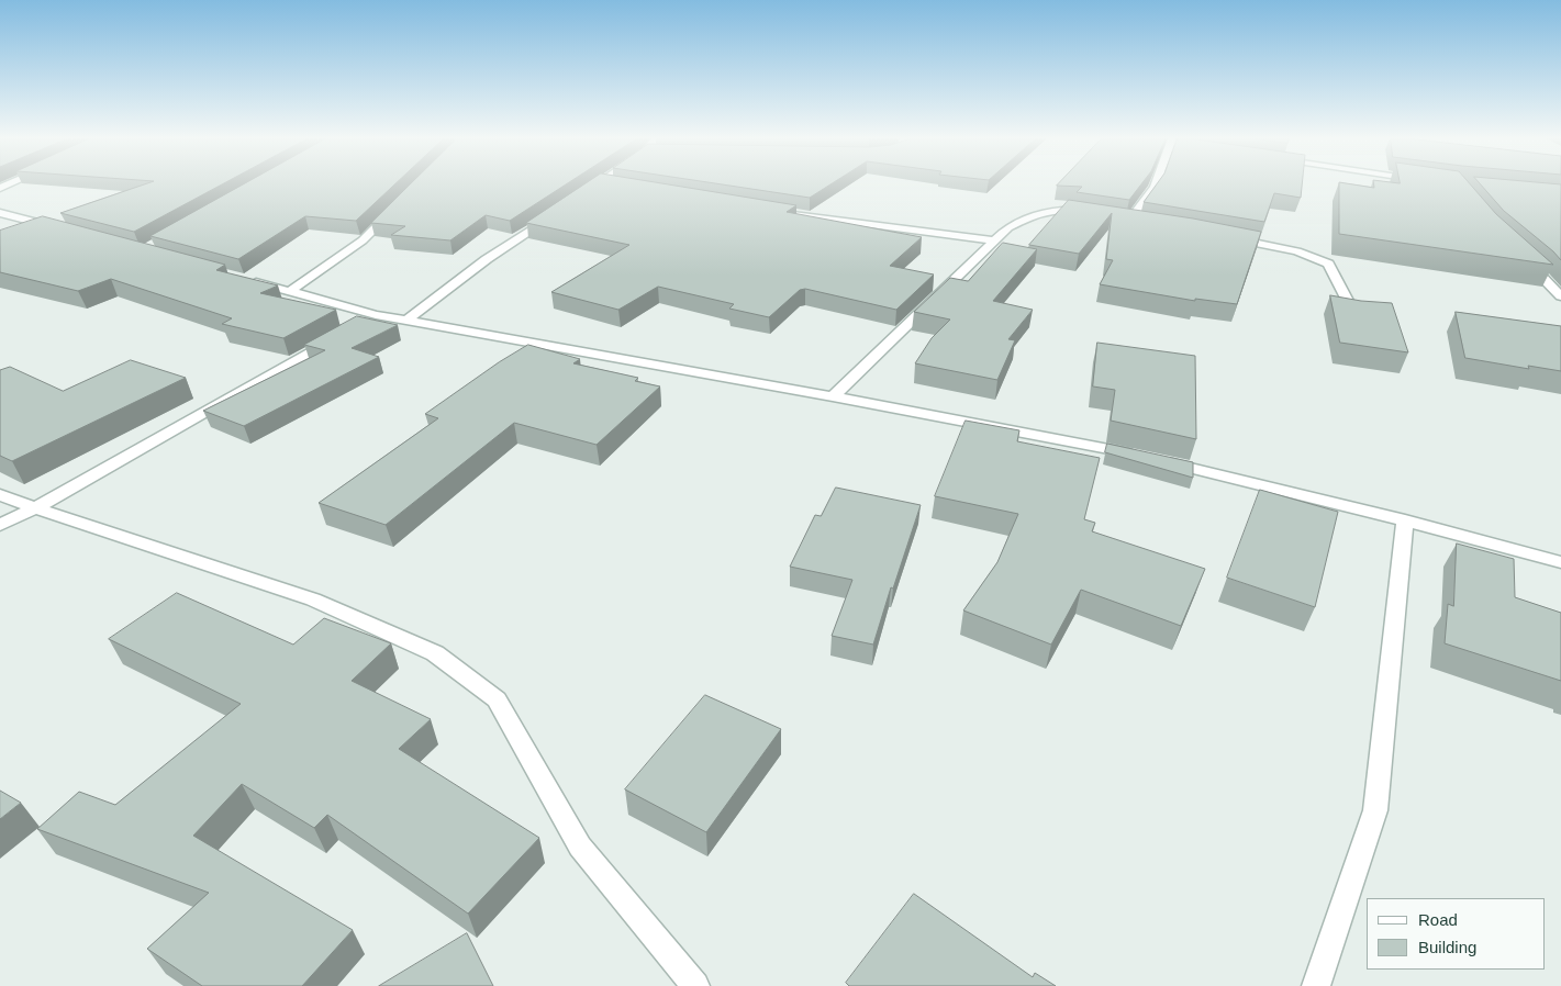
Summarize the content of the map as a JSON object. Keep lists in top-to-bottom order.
{
  "legend": ["Road", "Building"]
}
